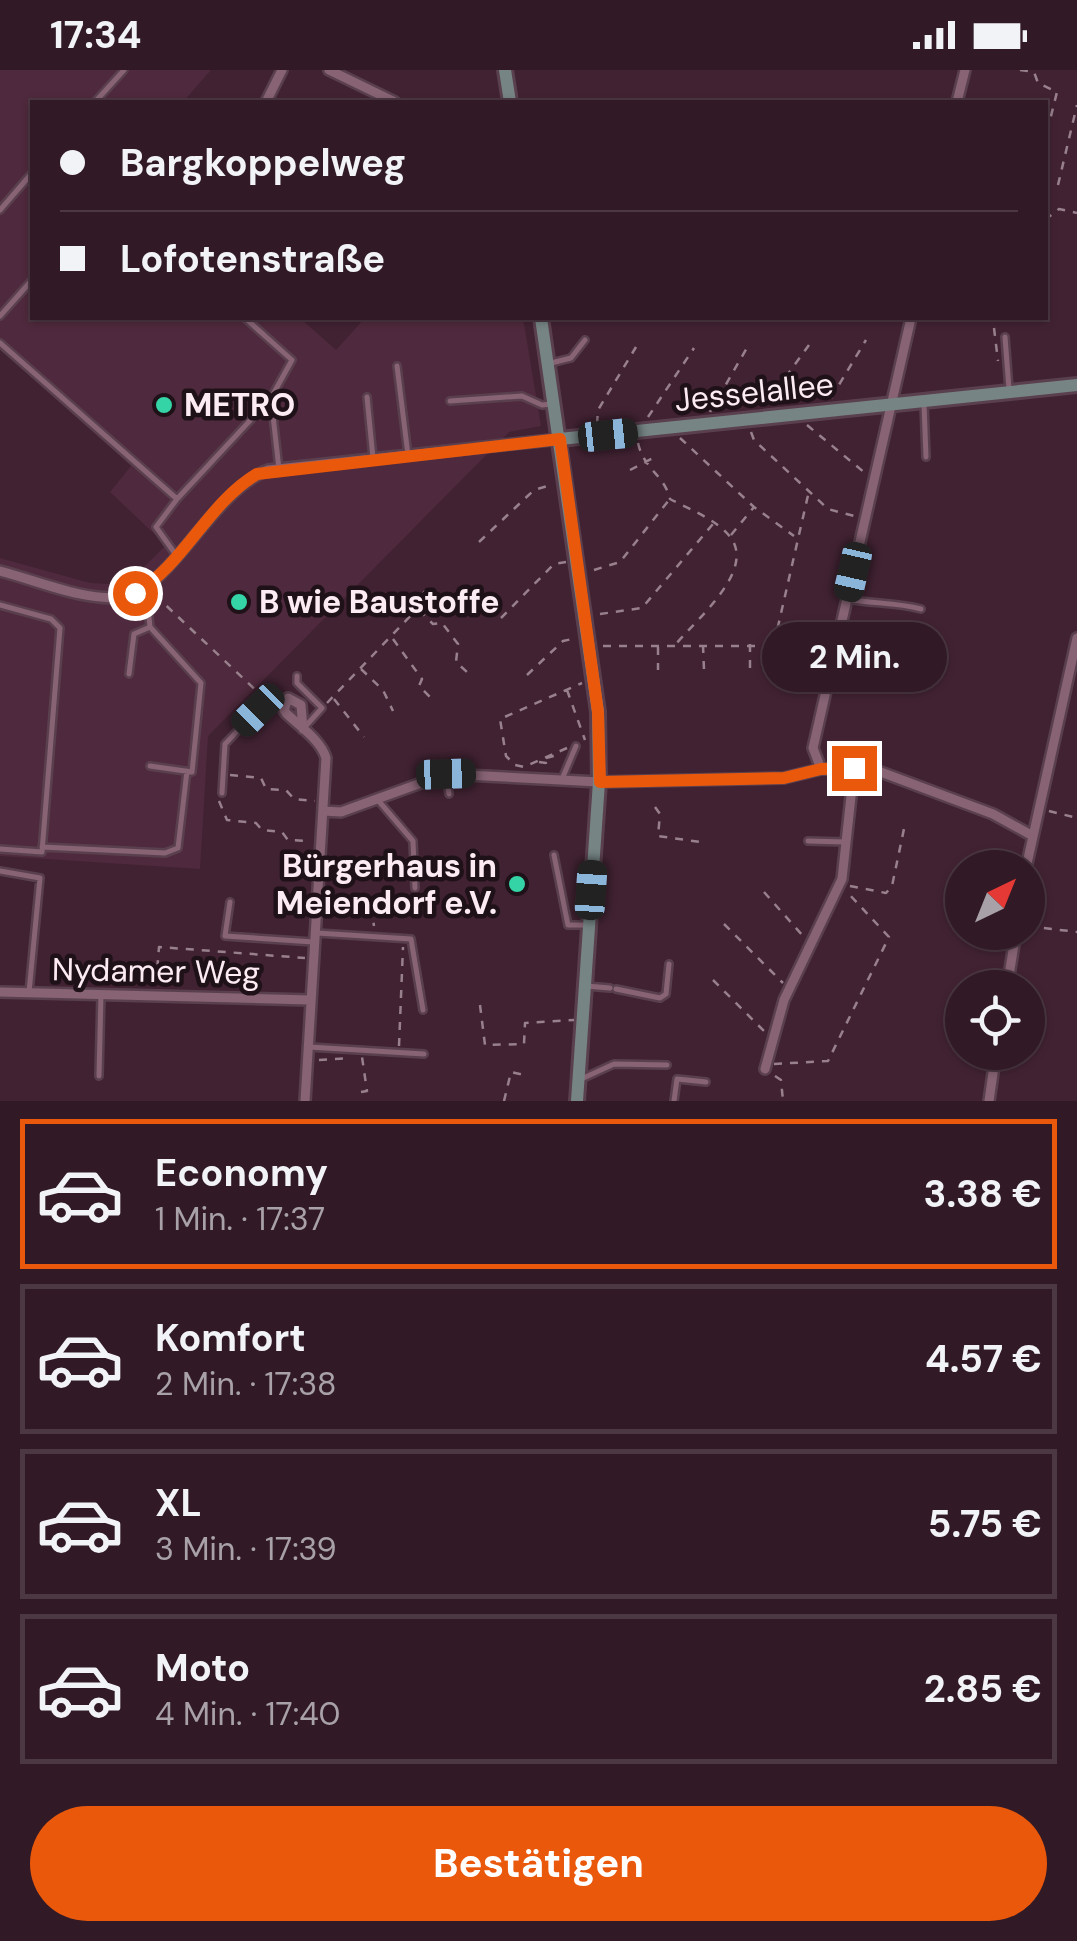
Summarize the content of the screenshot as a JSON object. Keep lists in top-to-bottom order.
{
  "streets": {
    "street": ["Jesselallee", "Nydamer Weg"]
  },
  "places": ["METRO", "B wie Baustoffe", "Bürgerhaus in Meiendorf e.V."],
  "north": "top right",
  "page": {
    "status": "17:34",
    "banner": ["Bargkoppelweg", "Lofotenstraße"],
    "bubble": "2 Min.",
    "list": [
      {
        "name": "Economy",
        "note": "1 Min. · 17:37",
        "value": "3.38 €"
      },
      {
        "name": "Komfort",
        "note": "2 Min. · 17:38",
        "value": "4.57 €"
      },
      {
        "name": "XL",
        "note": "3 Min. · 17:39",
        "value": "5.75 €"
      },
      {
        "name": "Moto",
        "note": "4 Min. · 17:40",
        "value": "2.85 €"
      }
    ],
    "buttons": "Bestätigen"
  }
}
